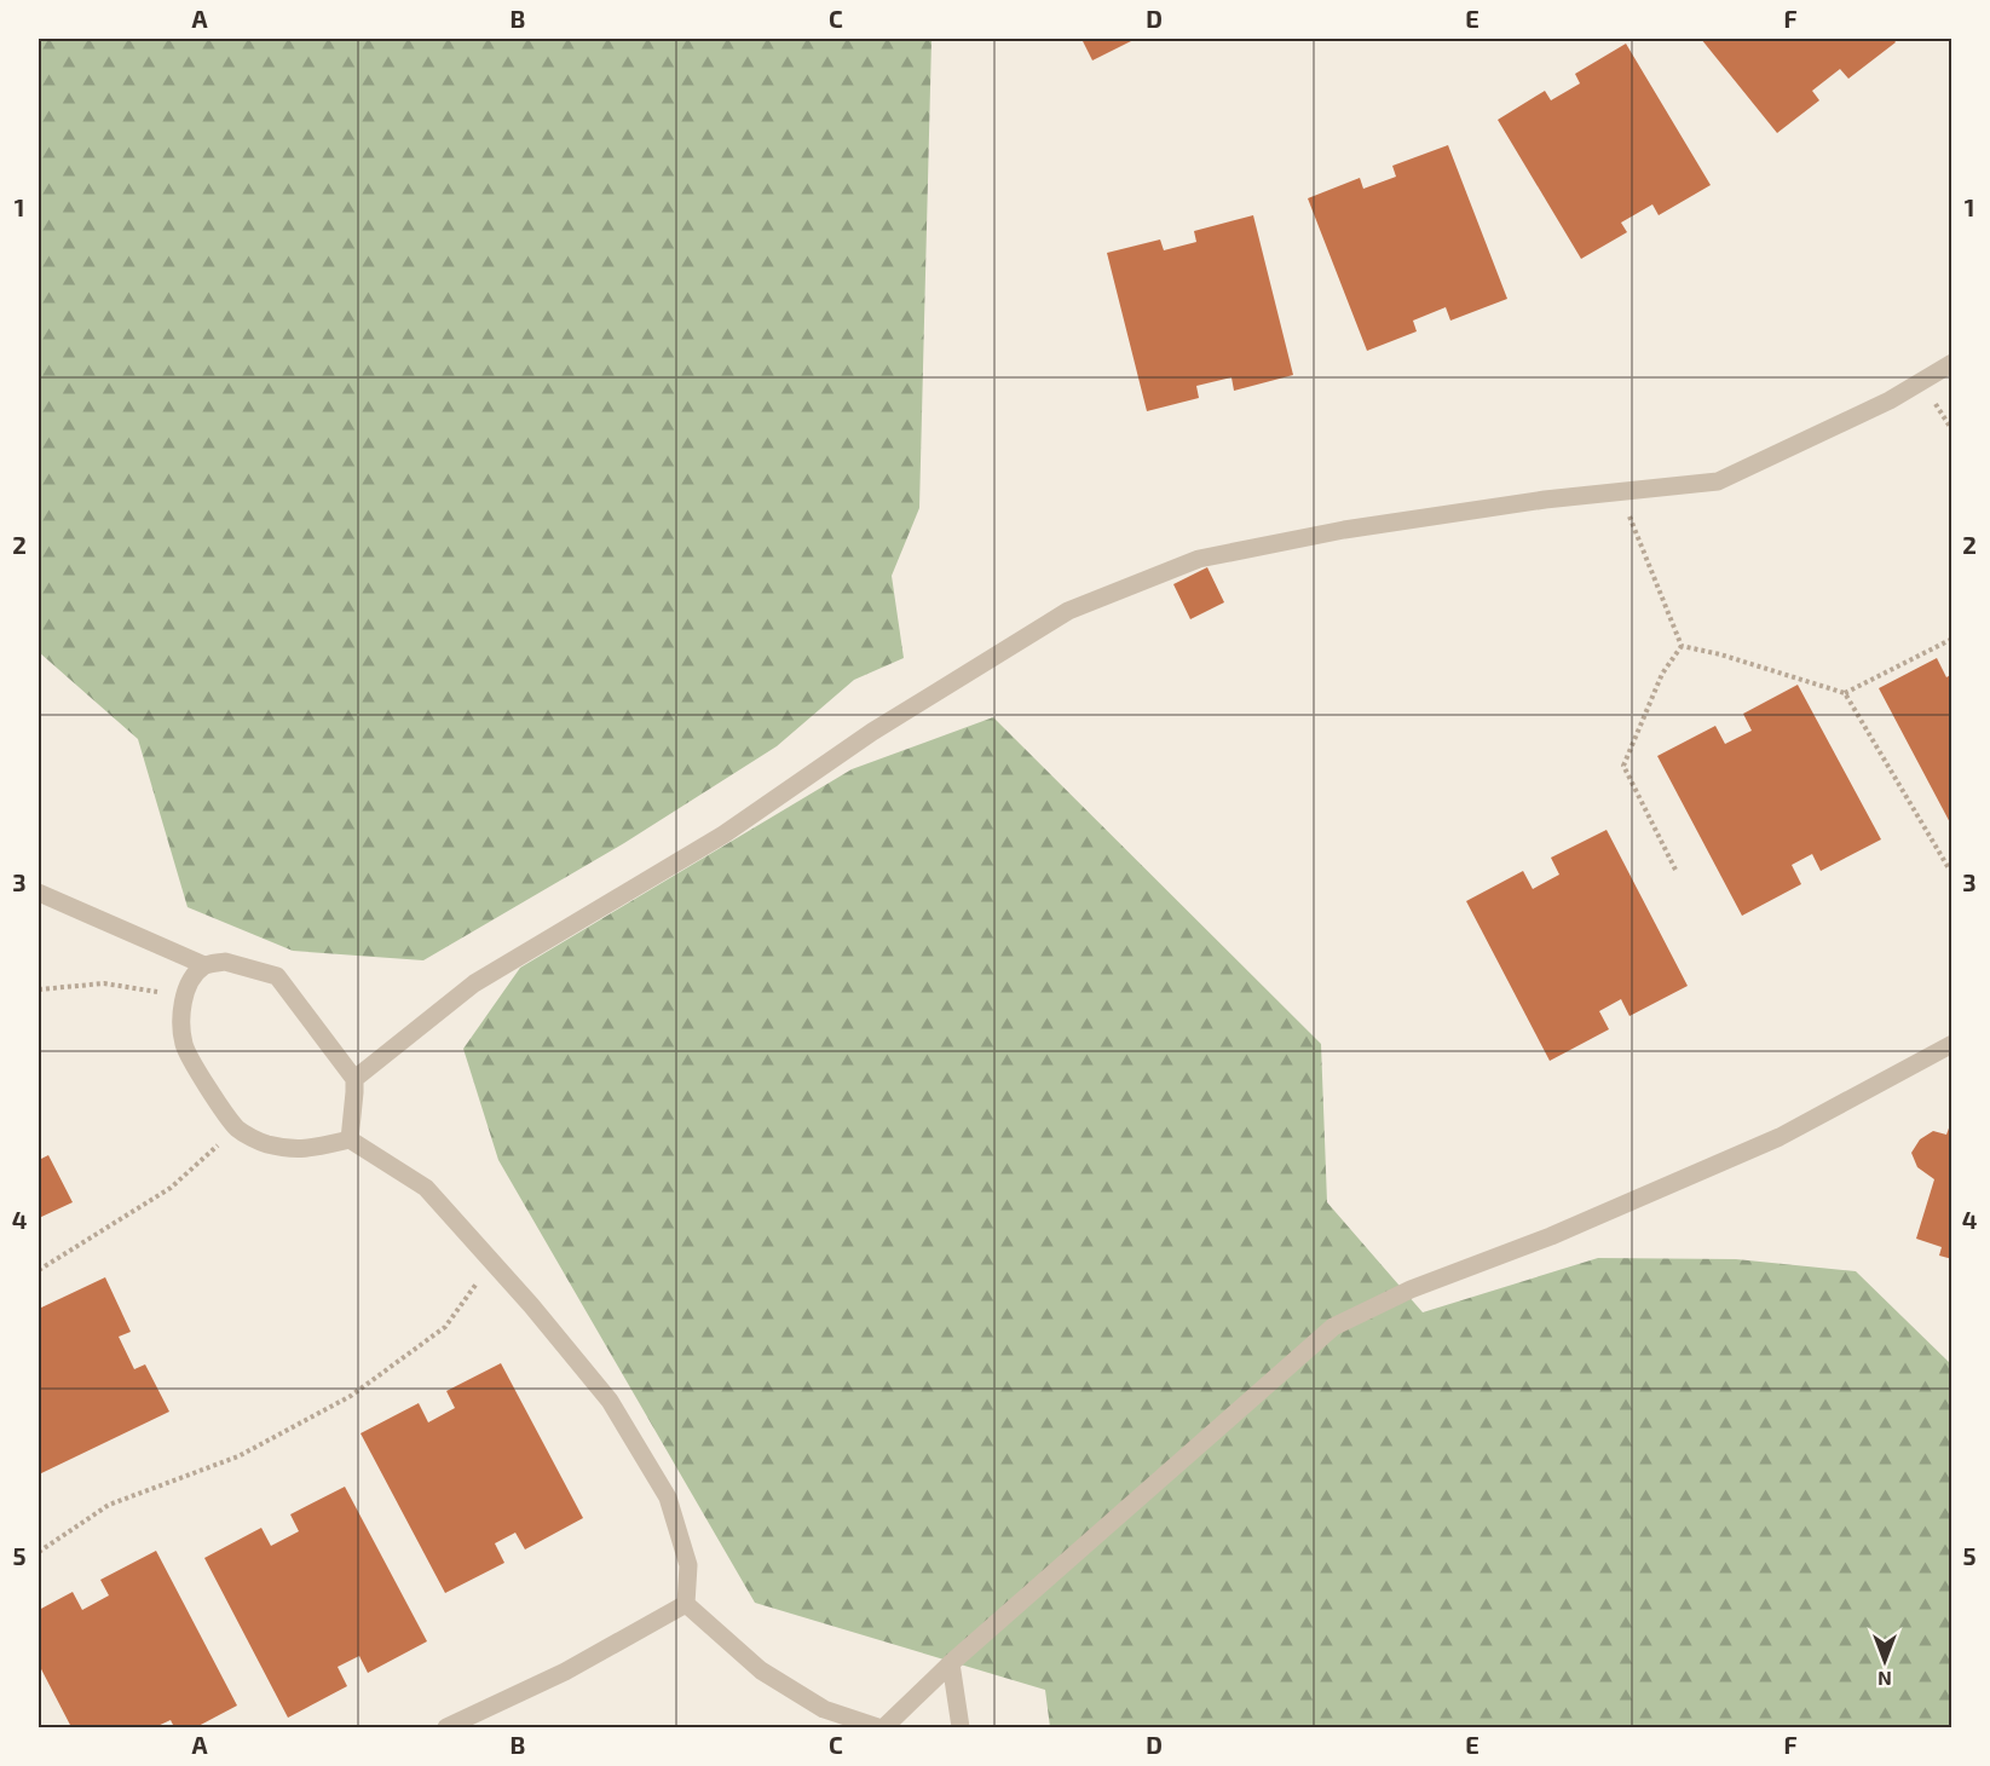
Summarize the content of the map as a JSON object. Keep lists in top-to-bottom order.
{
  "north": "bottom",
  "grid": {
    "columns": [
      "A",
      "B",
      "C",
      "D",
      "E",
      "F"
    ],
    "rows": [
      "1",
      "2",
      "3",
      "4",
      "5"
    ]
  }
}
